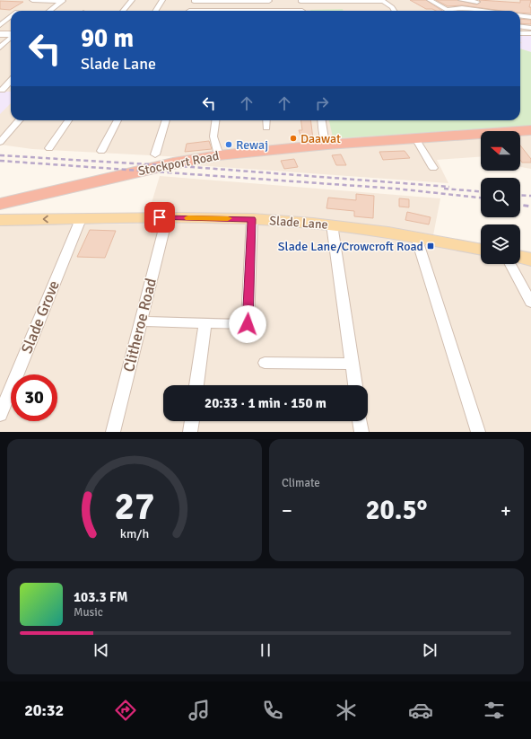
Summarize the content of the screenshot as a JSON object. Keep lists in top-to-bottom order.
{
  "streets": {
    "highway": ["Stockport Road"],
    "main road": ["Slade Lane"],
    "street": ["Slade Grove", "Clitheroe Road"]
  },
  "crossings": [
    ["Slade Lane", "Slade Grove"],
    ["Slade Lane", "Clitheroe Road"]
  ],
  "places": {
    "other": ["Daawat", "Rewaj"],
    "transit": ["Slade Lane/Crowcroft Road"]
  },
  "north": "left",
  "page": {
    "turn": ["90 m", "Slade Lane"],
    "limit": "30",
    "trip": "20:33 · 1 min · 150 m",
    "tile": "Climate",
    "heat": ["−", "20.5°", "+"],
    "song": ["103.3 FM", "Music"],
    "tabs": "20:32",
    "gauge": ["27", "km/h"]
  }
}
